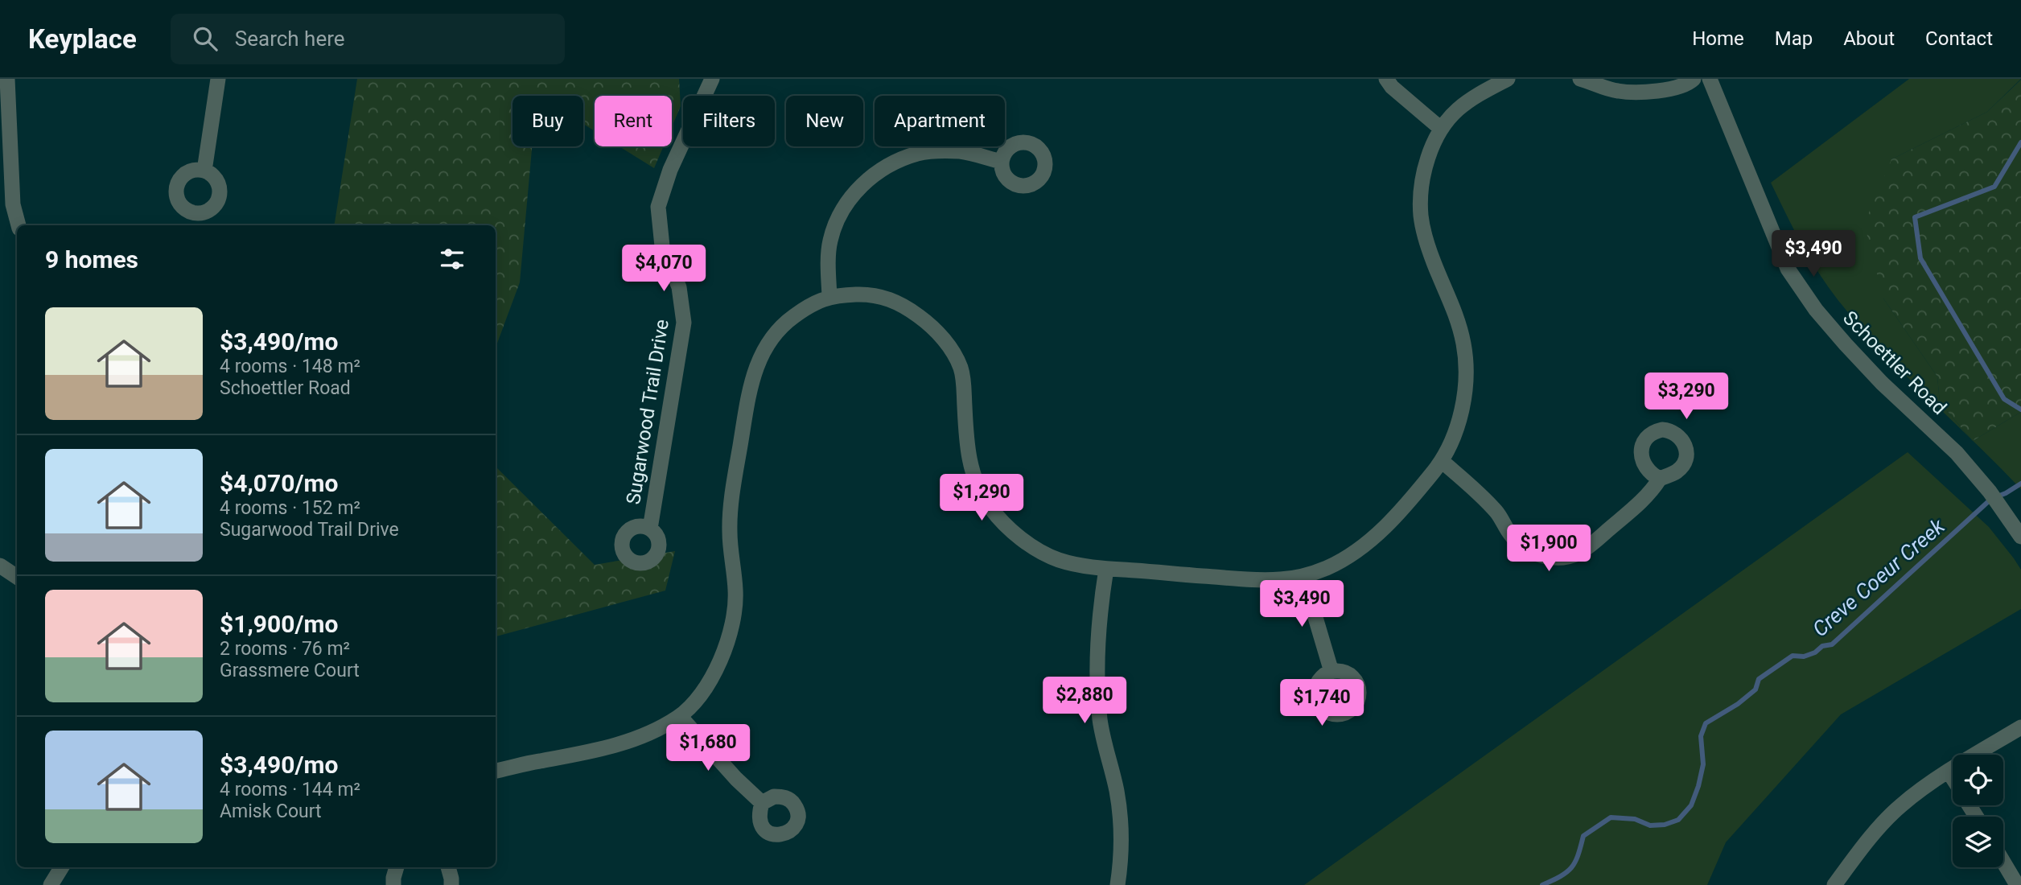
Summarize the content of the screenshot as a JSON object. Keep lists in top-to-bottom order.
{
  "streets": {
    "street": ["Schoettler Road", "Sugarwood Trail Drive"]
  },
  "water": ["Creve Coeur Creek"],
  "page": {
    "header": "Keyplace",
    "search": "Search here",
    "nav": [
      "Home",
      "Map",
      "About",
      "Contact"
    ],
    "chip": [
      "Buy",
      "Rent",
      "Filters",
      "New",
      "Apartment"
    ],
    "heading": "9 homes",
    "price": [
      "$3,490",
      "$4,070",
      "$3,290",
      "$1,290",
      "$1,900",
      "$3,490",
      "$2,880",
      "$1,740",
      "$1,680"
    ],
    "list": [
      {
        "name": "$3,490/mo",
        "note": "4 rooms · 148 m² · Schoettler Road"
      },
      {
        "name": "$4,070/mo",
        "note": "4 rooms · 152 m² · Sugarwood Trail Drive"
      },
      {
        "name": "$1,900/mo",
        "note": "2 rooms · 76 m² · Grassmere Court"
      },
      {
        "name": "$3,490/mo",
        "note": "4 rooms · 144 m² · Amisk Court"
      }
    ]
  }
}
